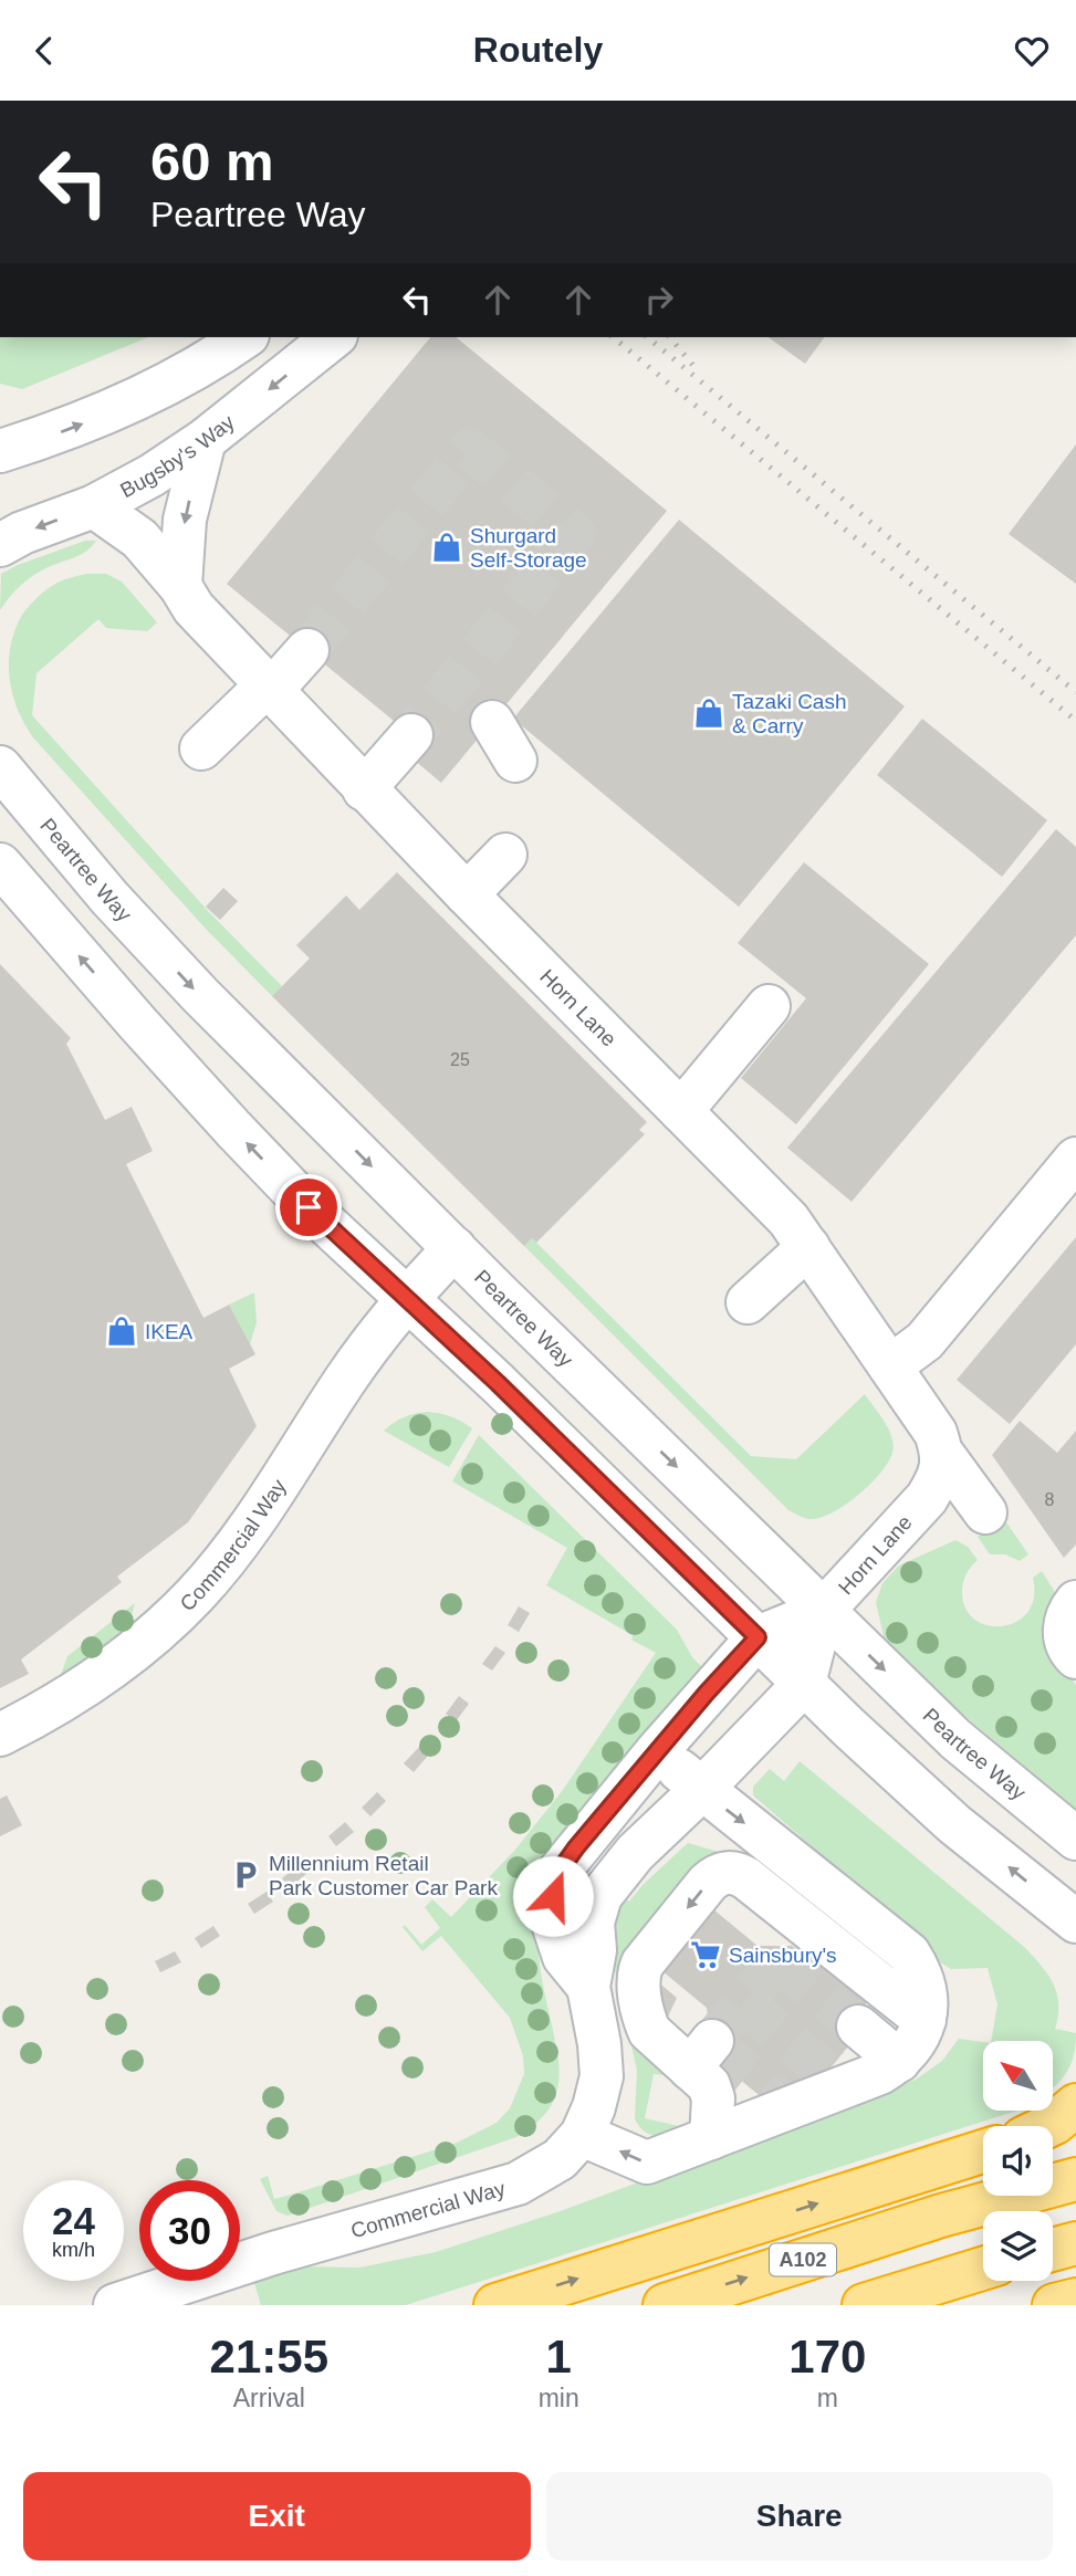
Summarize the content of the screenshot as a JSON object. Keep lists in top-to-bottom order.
{
  "streets": {
    "highway": ["A102"],
    "street": [
      "Bugsby's Way",
      "Peartree Way",
      "Horn Lane",
      "Commercial Way"
    ]
  },
  "crossings": [
    ["Bugsby's Way", "Horn Lane"],
    ["Peartree Way", "Horn Lane"],
    ["Peartree Way", "Commercial Way"]
  ],
  "places": {
    "shop": ["Shurgard Self-Storage", "Tazaki Cash & Carry", "IKEA"],
    "parking": ["Millennium Retail Park Customer Car Park"],
    "supermarket": ["Sainsbury's"]
  },
  "house_numbers": ["25", "8"],
  "north": "top left",
  "page": {
    "header": "Routely",
    "turn": ["60 m", "Peartree Way"],
    "speed": "24 km/h",
    "limit": "30",
    "eta": [
      "21:55",
      "Arrival",
      "1",
      "min",
      "170",
      "m"
    ],
    "buttons": ["Exit", "Share"]
  }
}
